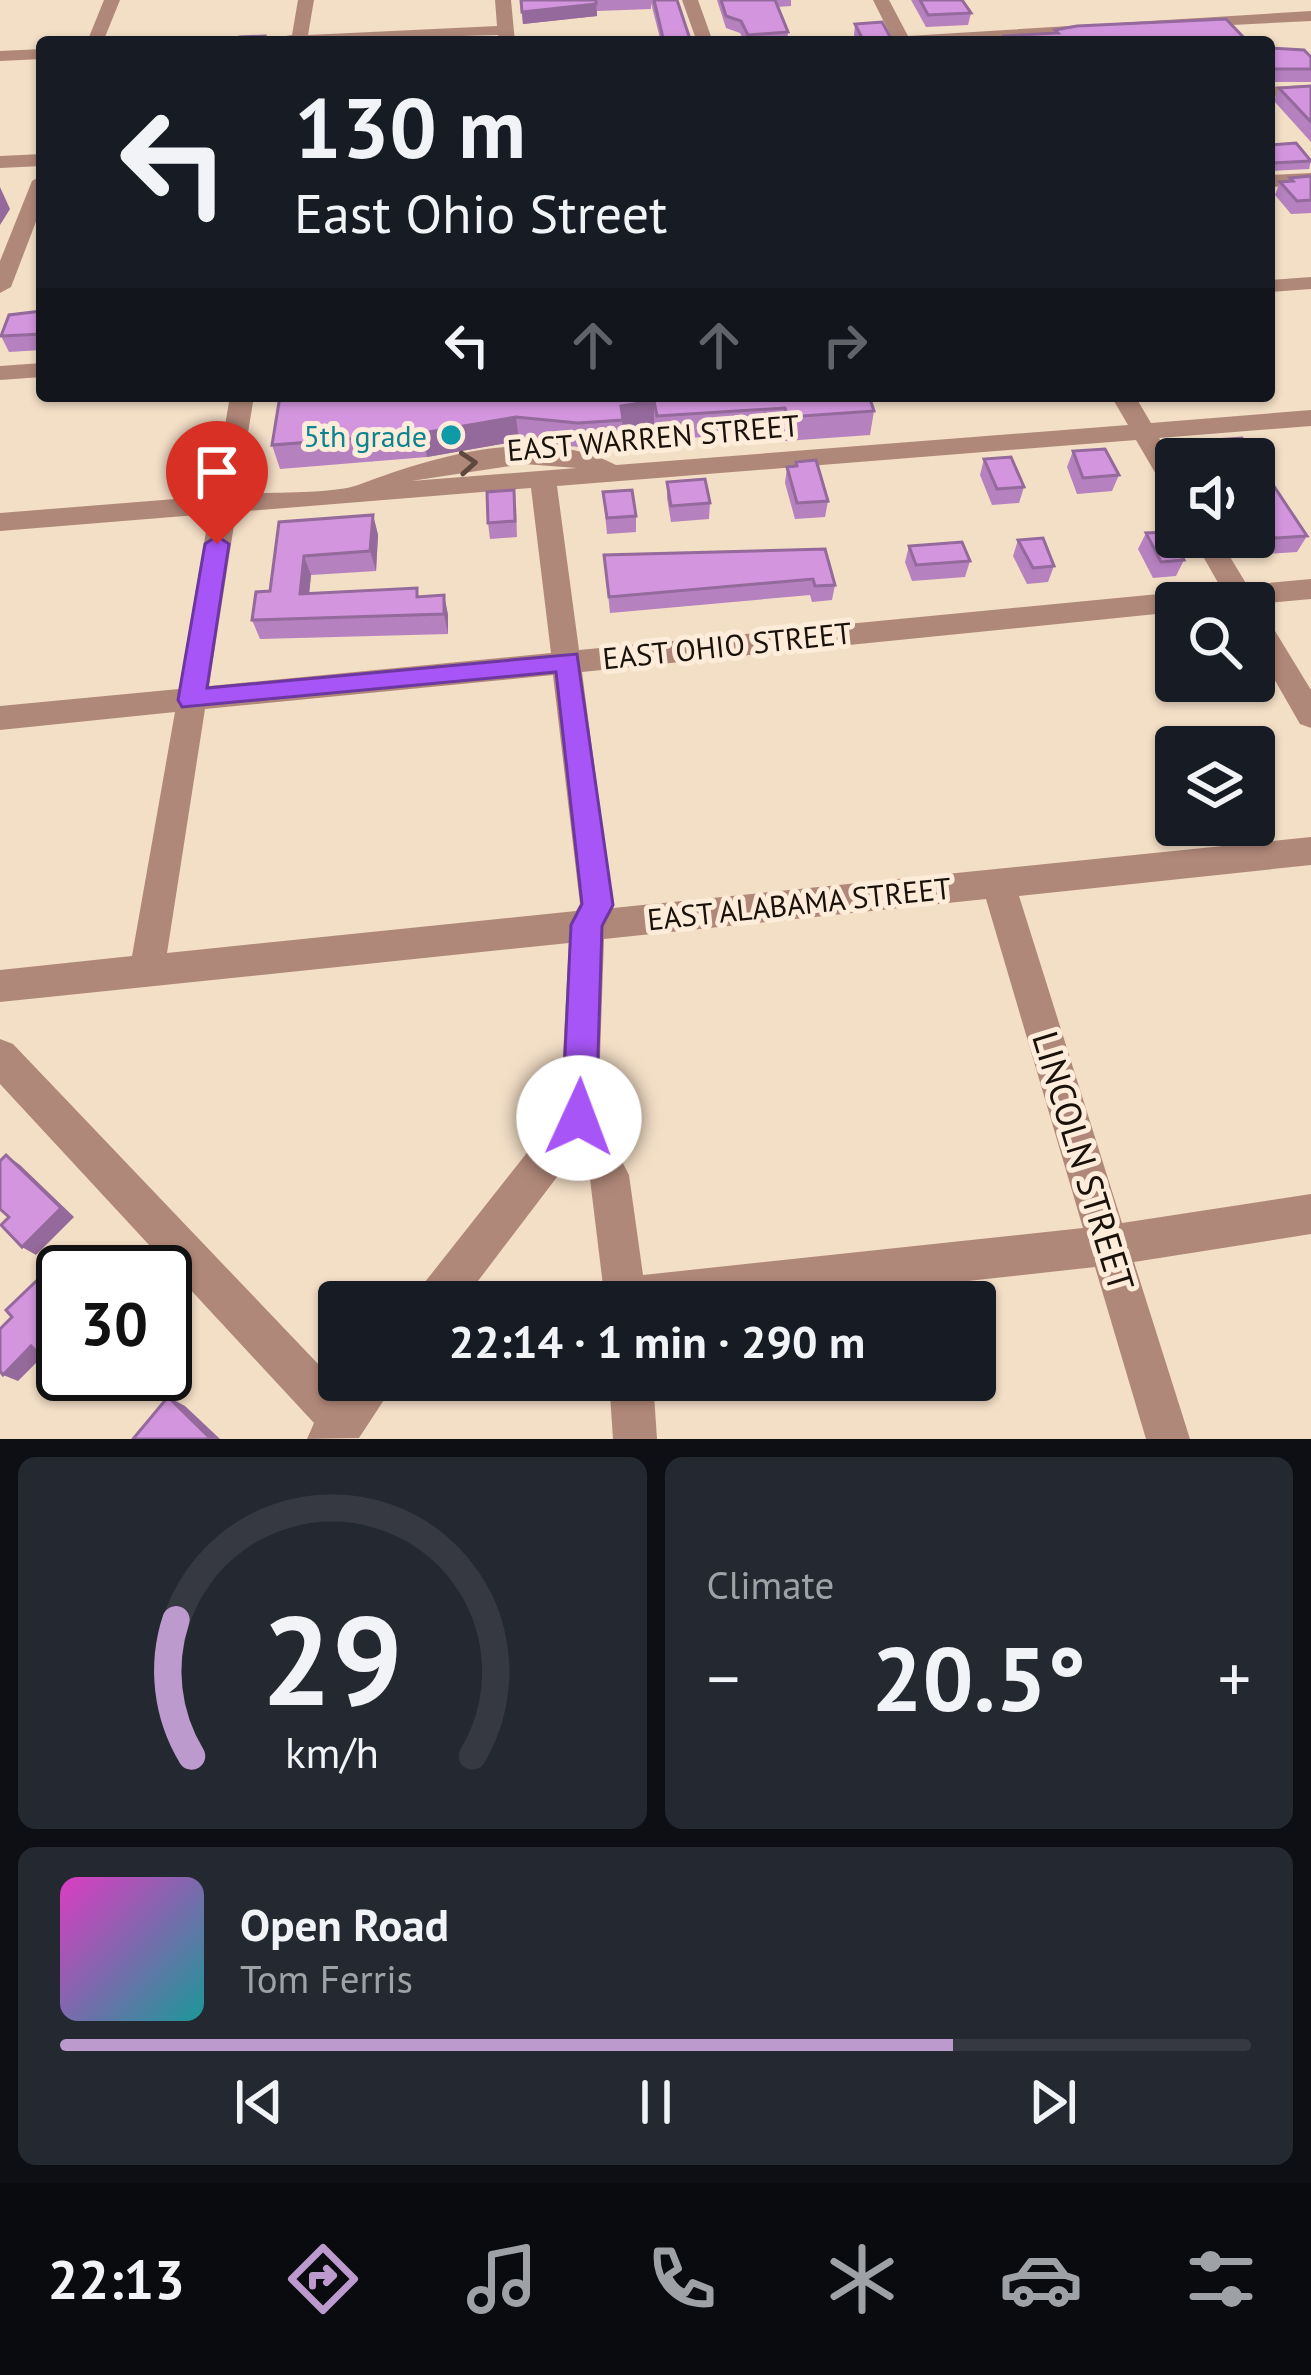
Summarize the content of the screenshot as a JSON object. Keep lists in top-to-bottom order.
{
  "streets": {
    "street": [
      "EAST WARREN STREET",
      "EAST OHIO STREET",
      "EAST ALABAMA STREET",
      "LINCOLN STREET"
    ]
  },
  "crossings": [
    ["EAST ALABAMA STREET", "LINCOLN STREET"]
  ],
  "places": ["5th grade"],
  "page": {
    "turn": ["130 m", "East Ohio Street"],
    "limit": "30",
    "trip": "22:14 · 1 min · 290 m",
    "tile": "Climate",
    "heat": ["−", "20.5°", "+"],
    "song": ["Open Road", "Tom Ferris"],
    "tabs": "22:13",
    "gauge": ["29", "km/h"]
  }
}
